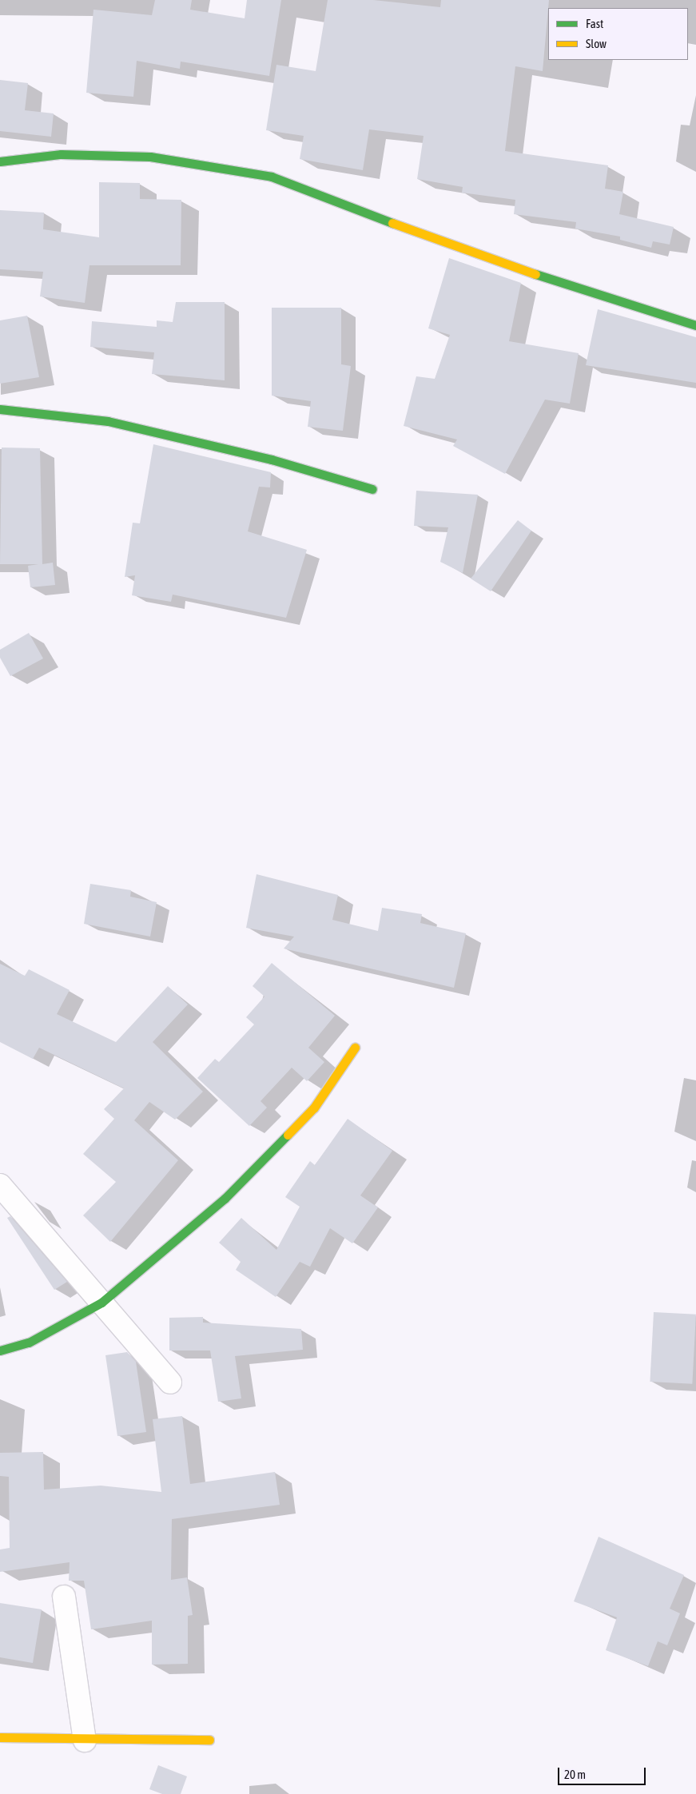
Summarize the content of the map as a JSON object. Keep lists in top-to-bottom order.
{
  "legend": ["Fast", "Slow"],
  "scale_bar": "20 m"
}
